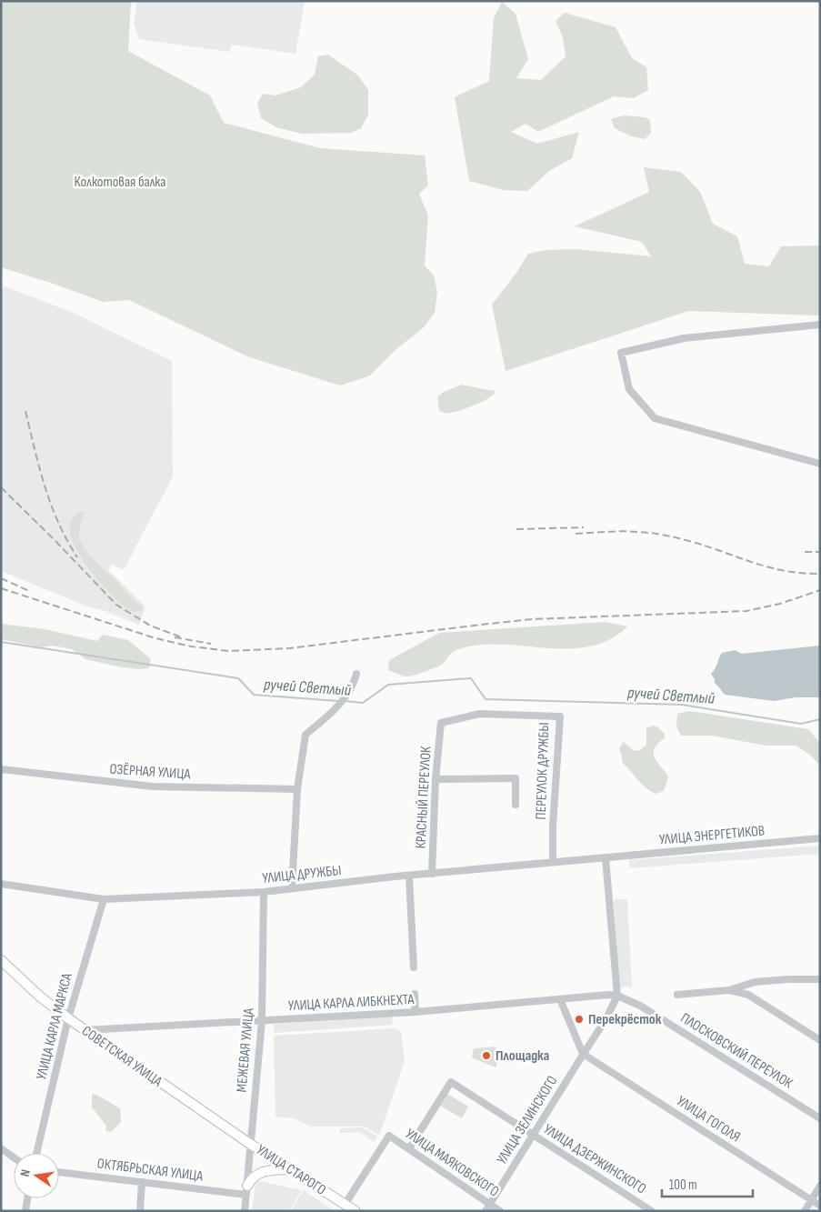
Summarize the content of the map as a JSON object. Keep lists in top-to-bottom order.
{
  "streets": {
    "street": [
      "ПЕРЕУЛОК ДРУЖБЫ",
      "ОЗЁРНАЯ УЛИЦА",
      "КРАСНЫЙ ПЕРЕУЛОК",
      "УЛИЦА ЭНЕРГЕТИКОВ",
      "УЛИЦА ДРУЖБЫ",
      "УЛИЦА КАРЛА ЛИБКНЕХТА",
      "УЛИЦА КАРЛА МАРКСА",
      "МЕЖЕВАЯ УЛИЦА",
      "ПЛОСКОВСКИЙ ПЕРЕУЛОК",
      "СОВЕТСКАЯ УЛИЦА",
      "УЛИЦА ГОГОЛЯ",
      "УЛИЦА ЗЕЛИНСКОГО",
      "УЛИЦА ДЗЕРЖИНСКОГО",
      "УЛИЦА МАЯКОВСКОГО",
      "ОКТЯБРЬСКАЯ УЛИЦА",
      "УЛИЦА СТАРОГО"
    ]
  },
  "crossings": [
    ["ПЕРЕУЛОК ДРУЖБЫ", "КРАСНЫЙ ПЕРЕУЛОК"],
    ["ПЕРЕУЛОК ДРУЖБЫ", "УЛИЦА ДРУЖБЫ"],
    ["КРАСНЫЙ ПЕРЕУЛОК", "УЛИЦА ДРУЖБЫ"],
    ["УЛИЦА ЭНЕРГЕТИКОВ", "УЛИЦА ДРУЖБЫ"],
    ["УЛИЦА ДРУЖБЫ", "УЛИЦА КАРЛА МАРКСА"],
    ["УЛИЦА ДРУЖБЫ", "МЕЖЕВАЯ УЛИЦА"],
    ["УЛИЦА КАРЛА ЛИБКНЕХТА", "МЕЖЕВАЯ УЛИЦА"],
    ["УЛИЦА КАРЛА ЛИБКНЕХТА", "ПЛОСКОВСКИЙ ПЕРЕУЛОК"],
    ["УЛИЦА КАРЛА ЛИБКНЕХТА", "СОВЕТСКАЯ УЛИЦА"],
    ["УЛИЦА КАРЛА ЛИБКНЕХТА", "УЛИЦА ЗЕЛИНСКОГО"],
    ["УЛИЦА КАРЛА МАРКСА", "СОВЕТСКАЯ УЛИЦА"],
    ["МЕЖЕВАЯ УЛИЦА", "СОВЕТСКАЯ УЛИЦА"],
    ["МЕЖЕВАЯ УЛИЦА", "ОКТЯБРЬСКАЯ УЛИЦА"],
    ["МЕЖЕВАЯ УЛИЦА", "УЛИЦА СТАРОГО"],
    ["ПЛОСКОВСКИЙ ПЕРЕУЛОК", "УЛИЦА ЗЕЛИНСКОГО"],
    ["СОВЕТСКАЯ УЛИЦА", "УЛИЦА СТАРОГО"],
    ["УЛИЦА ГОГОЛЯ", "УЛИЦА ЗЕЛИНСКОГО"],
    ["УЛИЦА ЗЕЛИНСКОГО", "УЛИЦА ДЗЕРЖИНСКОГО"],
    ["УЛИЦА ЗЕЛИНСКОГО", "УЛИЦА МАЯКОВСКОГО"],
    ["УЛИЦА ДЗЕРЖИНСКОГО", "УЛИЦА МАЯКОВСКОГО"],
    ["УЛИЦА МАЯКОВСКОГО", "УЛИЦА СТАРОГО"]
  ],
  "water": ["ручей Светлый"],
  "parks": ["Колкотовая балка"],
  "places": ["Перекрёсток", "Площадка"],
  "scale_bar": "100 m",
  "north": "left"
}
